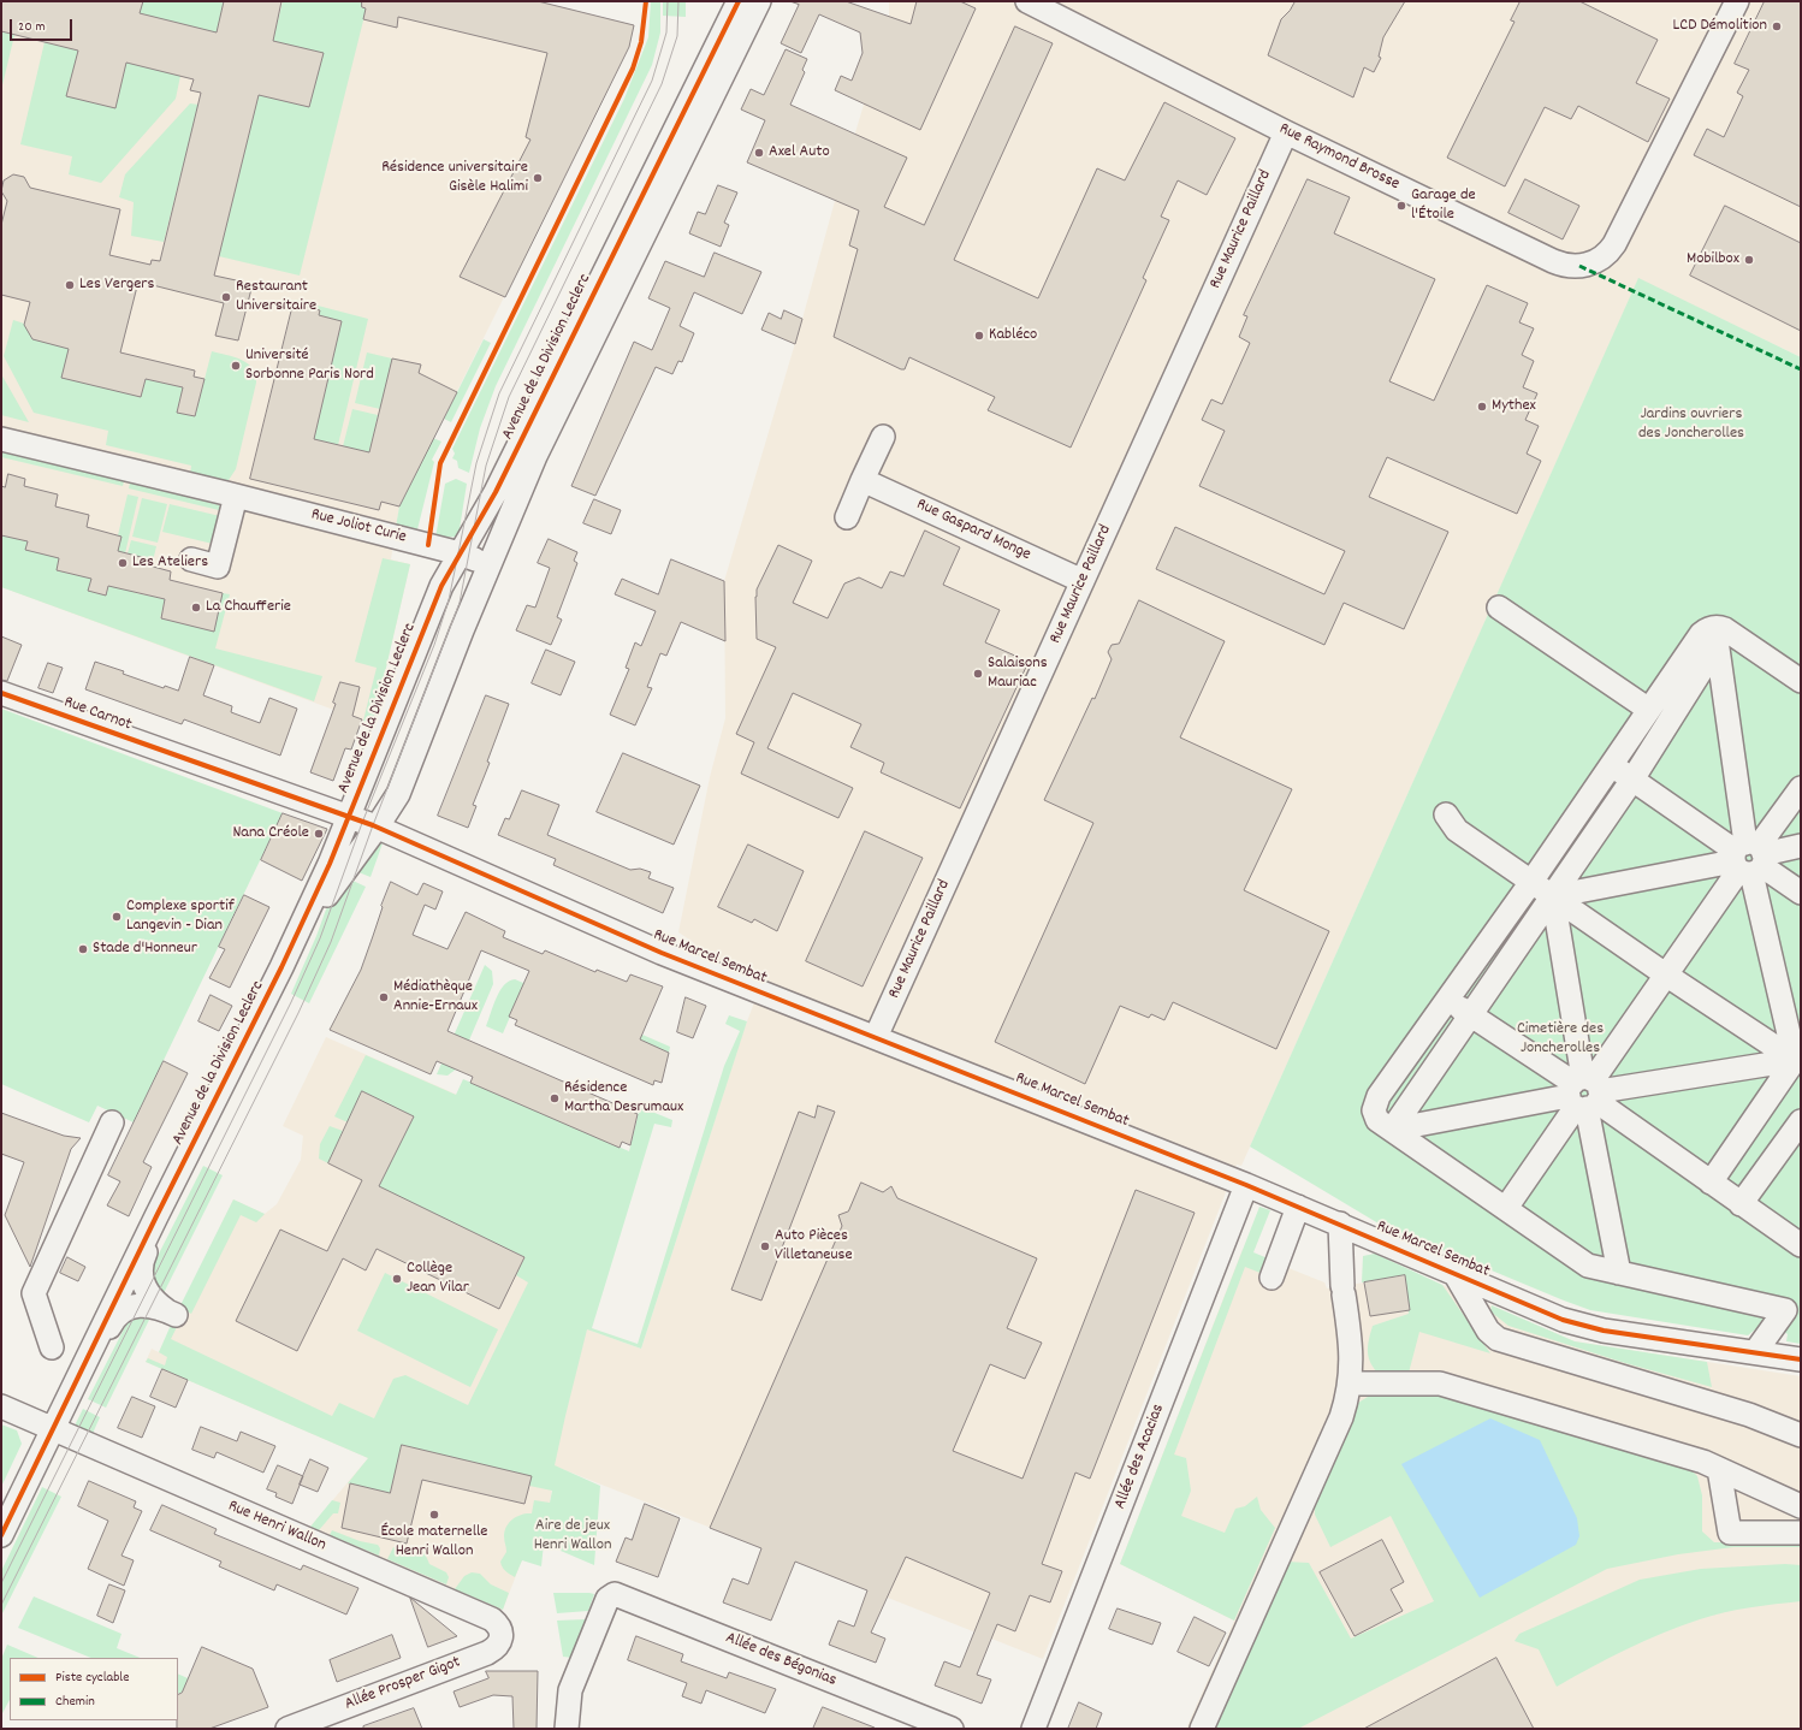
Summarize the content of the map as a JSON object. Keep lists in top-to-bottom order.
{
  "streets": {
    "street": [
      "Rue Raymond Brosse",
      "Rue Maurice Paillard",
      "Avenue de la Division Leclerc",
      "Rue Joliot Curie",
      "Rue Gaspard Monge",
      "Rue Carnot",
      "Rue Marcel Sembat",
      "Allée des Acacias",
      "Rue Henri Wallon",
      "Allée des Bégonias",
      "Allée Prosper Gigot"
    ]
  },
  "crossings": [
    ["Rue Raymond Brosse", "Rue Maurice Paillard"],
    ["Rue Maurice Paillard", "Rue Gaspard Monge"],
    ["Rue Maurice Paillard", "Rue Marcel Sembat"],
    ["Avenue de la Division Leclerc", "Rue Joliot Curie"],
    ["Avenue de la Division Leclerc", "Rue Carnot"],
    ["Avenue de la Division Leclerc", "Rue Marcel Sembat"],
    ["Avenue de la Division Leclerc", "Rue Henri Wallon"],
    ["Rue Carnot", "Rue Marcel Sembat"],
    ["Rue Marcel Sembat", "Allée des Acacias"],
    ["Rue Henri Wallon", "Allée Prosper Gigot"]
  ],
  "parks": ["Jardins ouvriers des Joncherolles", "Cimetière des Joncherolles", "Aire de jeux Henri Wallon"],
  "places": [
    "LCD Démolition",
    "Axel Auto",
    "Résidence universitaire Gisèle Halimi",
    "Garage de l'Étoile",
    "Mobilbox",
    "Les Vergers",
    "Restaurant Universitaire",
    "Kabléco",
    "Université Sorbonne Paris Nord",
    "Mythex",
    "Les Ateliers",
    "La Chaufferie",
    "Salaisons Mauriac",
    "Nana Créole",
    "Complexe sportif Langevin - Dian",
    "Stade d'Honneur",
    "Médiathèque Annie-Ernaux",
    "Résidence Martha Desrumaux",
    "Auto Pièces Villetaneuse",
    "Collège Jean Vilar",
    "École maternelle Henri Wallon"
  ],
  "legend": ["Piste cyclable", "Chemin"],
  "scale_bar": "20 m"
}
